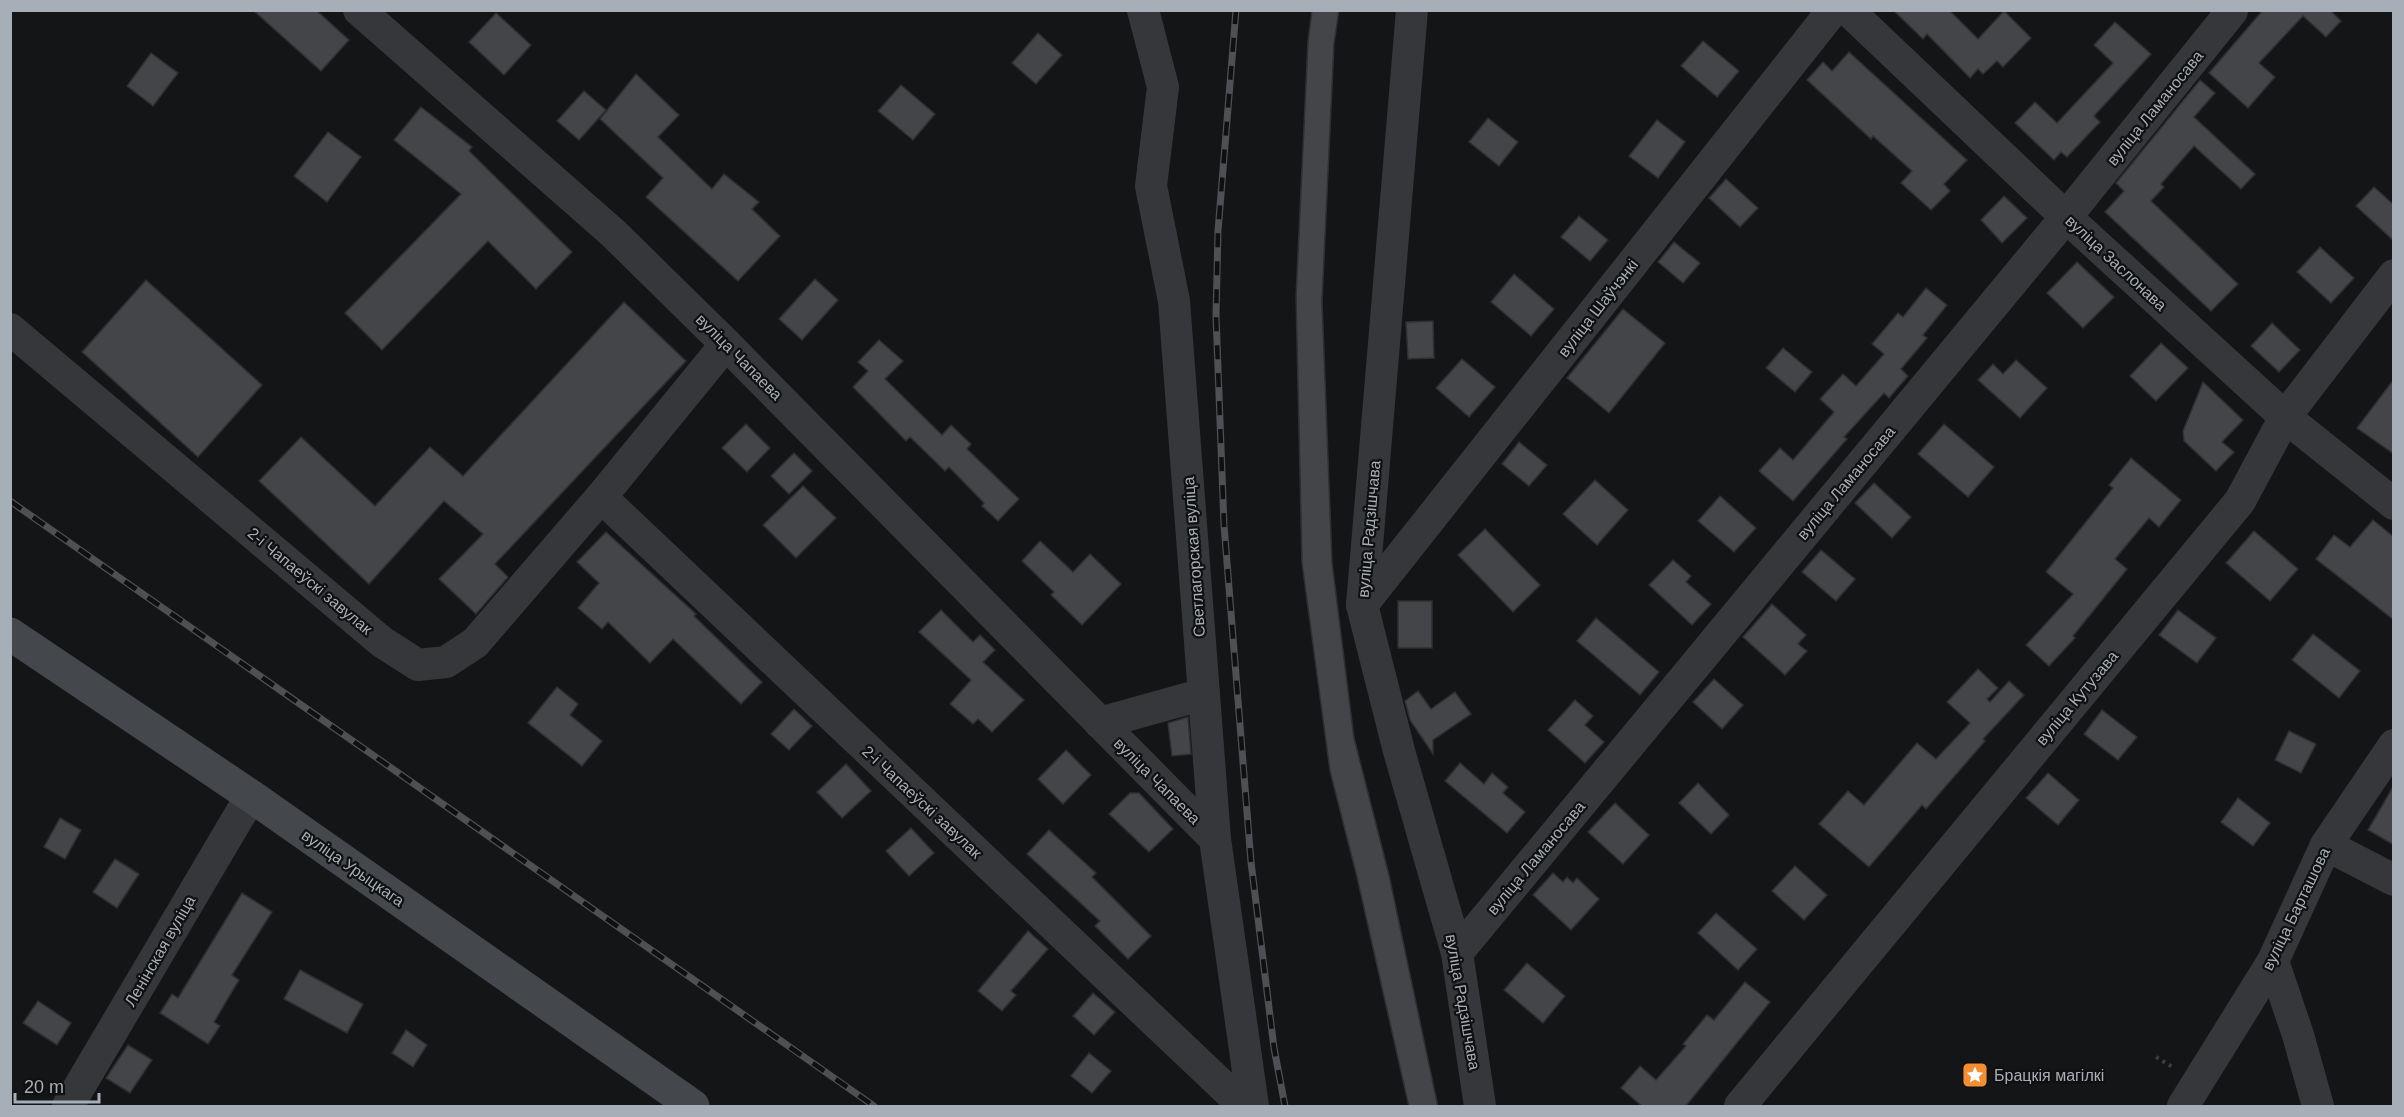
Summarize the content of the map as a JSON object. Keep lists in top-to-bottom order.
{
  "streets": {
    "main road": ["вуліца Урыцкага"],
    "street": [
      "вуліца Ламаносава",
      "вуліца Заслонава",
      "вуліца Шаўчэнкі",
      "вуліца Чапаева",
      "вуліца Радзішчава",
      "Светлагорская вуліца",
      "2-і Чапаеўскі завулак",
      "вуліца Кутузава",
      "вуліца Барташова",
      "Ленінская вуліца"
    ]
  },
  "crossings": [
    ["вуліца Ламаносава", "вуліца Заслонава"],
    ["вуліца Ламаносава", "вуліца Радзішчава"],
    ["вуліца Заслонава", "вуліца Кутузава"],
    ["вуліца Шаўчэнкі", "вуліца Радзішчава"],
    ["вуліца Чапаева", "Светлагорская вуліца"],
    ["вуліца Чапаева", "2-і Чапаеўскі завулак"],
    ["вуліца Урыцкага", "Ленінская вуліца"]
  ],
  "places": {
    "place": ["Брацкія магілкі"]
  },
  "scale_bar": "20 m"
}
